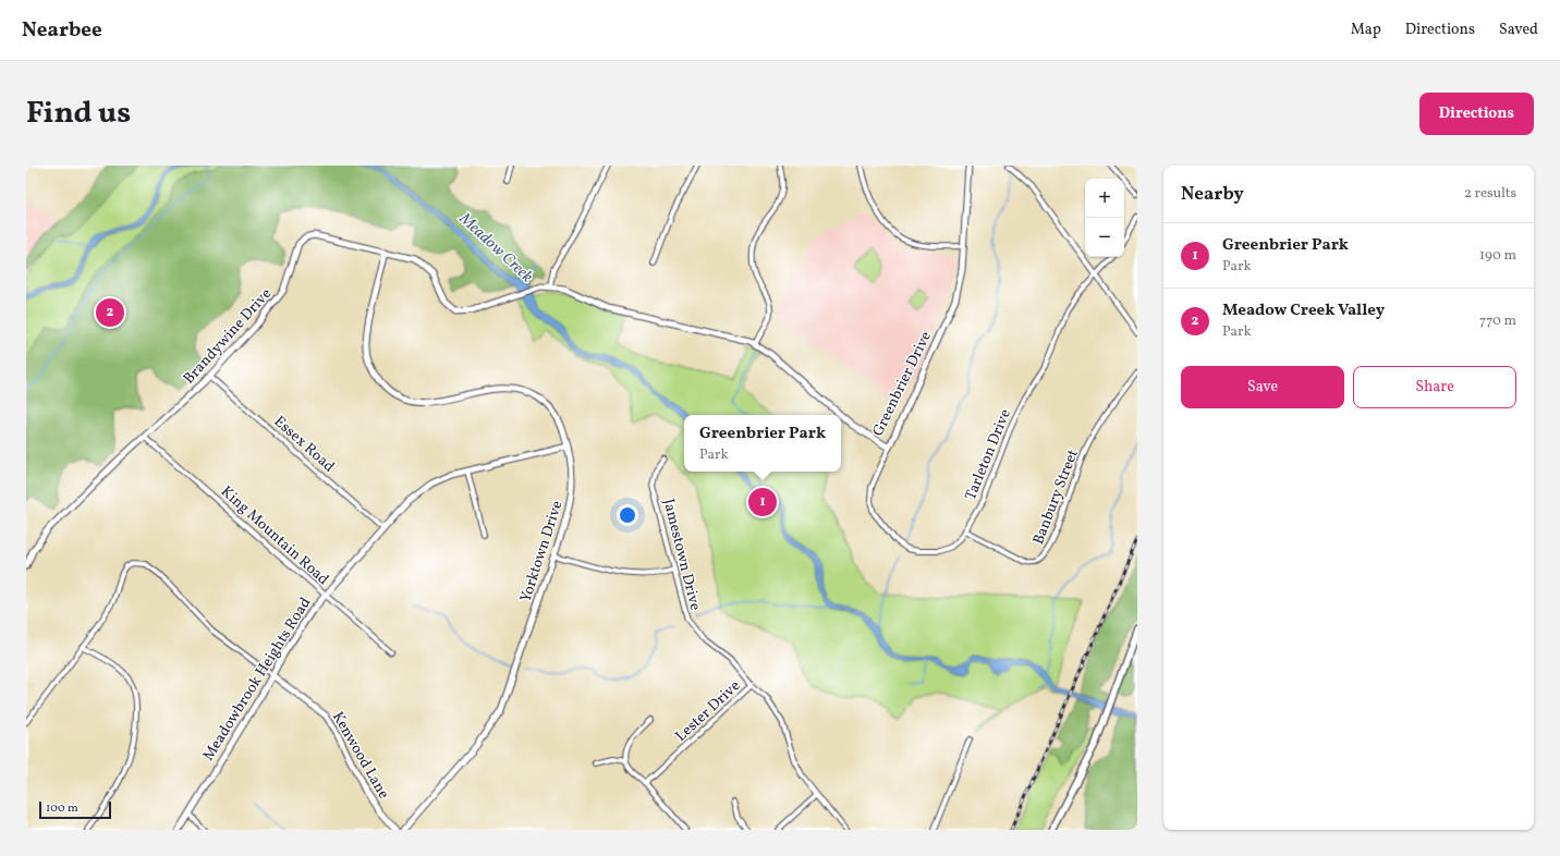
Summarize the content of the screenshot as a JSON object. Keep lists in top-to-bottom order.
{
  "streets": {
    "street": [
      "Brandywine Drive",
      "Greenbrier Drive",
      "Essex Road",
      "Tarleton Drive",
      "Banbury Street",
      "King Mountain Road",
      "Yorktown Drive",
      "Jamestown Drive",
      "Meadowbrook Heights Road",
      "Lester Drive",
      "Kenwood Lane"
    ]
  },
  "crossings": [
    ["Brandywine Drive", "Greenbrier Drive"],
    ["Brandywine Drive", "Essex Road"],
    ["Brandywine Drive", "King Mountain Road"],
    ["Brandywine Drive", "Yorktown Drive"],
    ["Greenbrier Drive", "Tarleton Drive"],
    ["Essex Road", "Meadowbrook Heights Road"],
    ["Tarleton Drive", "Banbury Street"],
    ["King Mountain Road", "Meadowbrook Heights Road"],
    ["Yorktown Drive", "Meadowbrook Heights Road"],
    ["Jamestown Drive", "Lester Drive"],
    ["Meadowbrook Heights Road", "Kenwood Lane"]
  ],
  "water": ["Meadow Creek"],
  "scale_bar": "100 m",
  "page": {
    "header": "Nearbee",
    "nav": ["Map", "Directions", "Saved"],
    "title": "Find us",
    "buttons": [
      "Directions",
      ["Save", "Share"]
    ],
    "heading": ["Nearby", "2 results"],
    "map_buttons": ["+", "−"],
    "list": [
      {
        "mark": "1",
        "name": "Greenbrier Park",
        "note": "Park",
        "value": "190 m"
      },
      {
        "mark": "2",
        "name": "Meadow Creek Valley",
        "note": "Park",
        "value": "770 m"
      }
    ],
    "pins": ["2", "1"],
    "popup": ["Greenbrier Park", "Park"],
    "scale": "100 m"
  }
}
